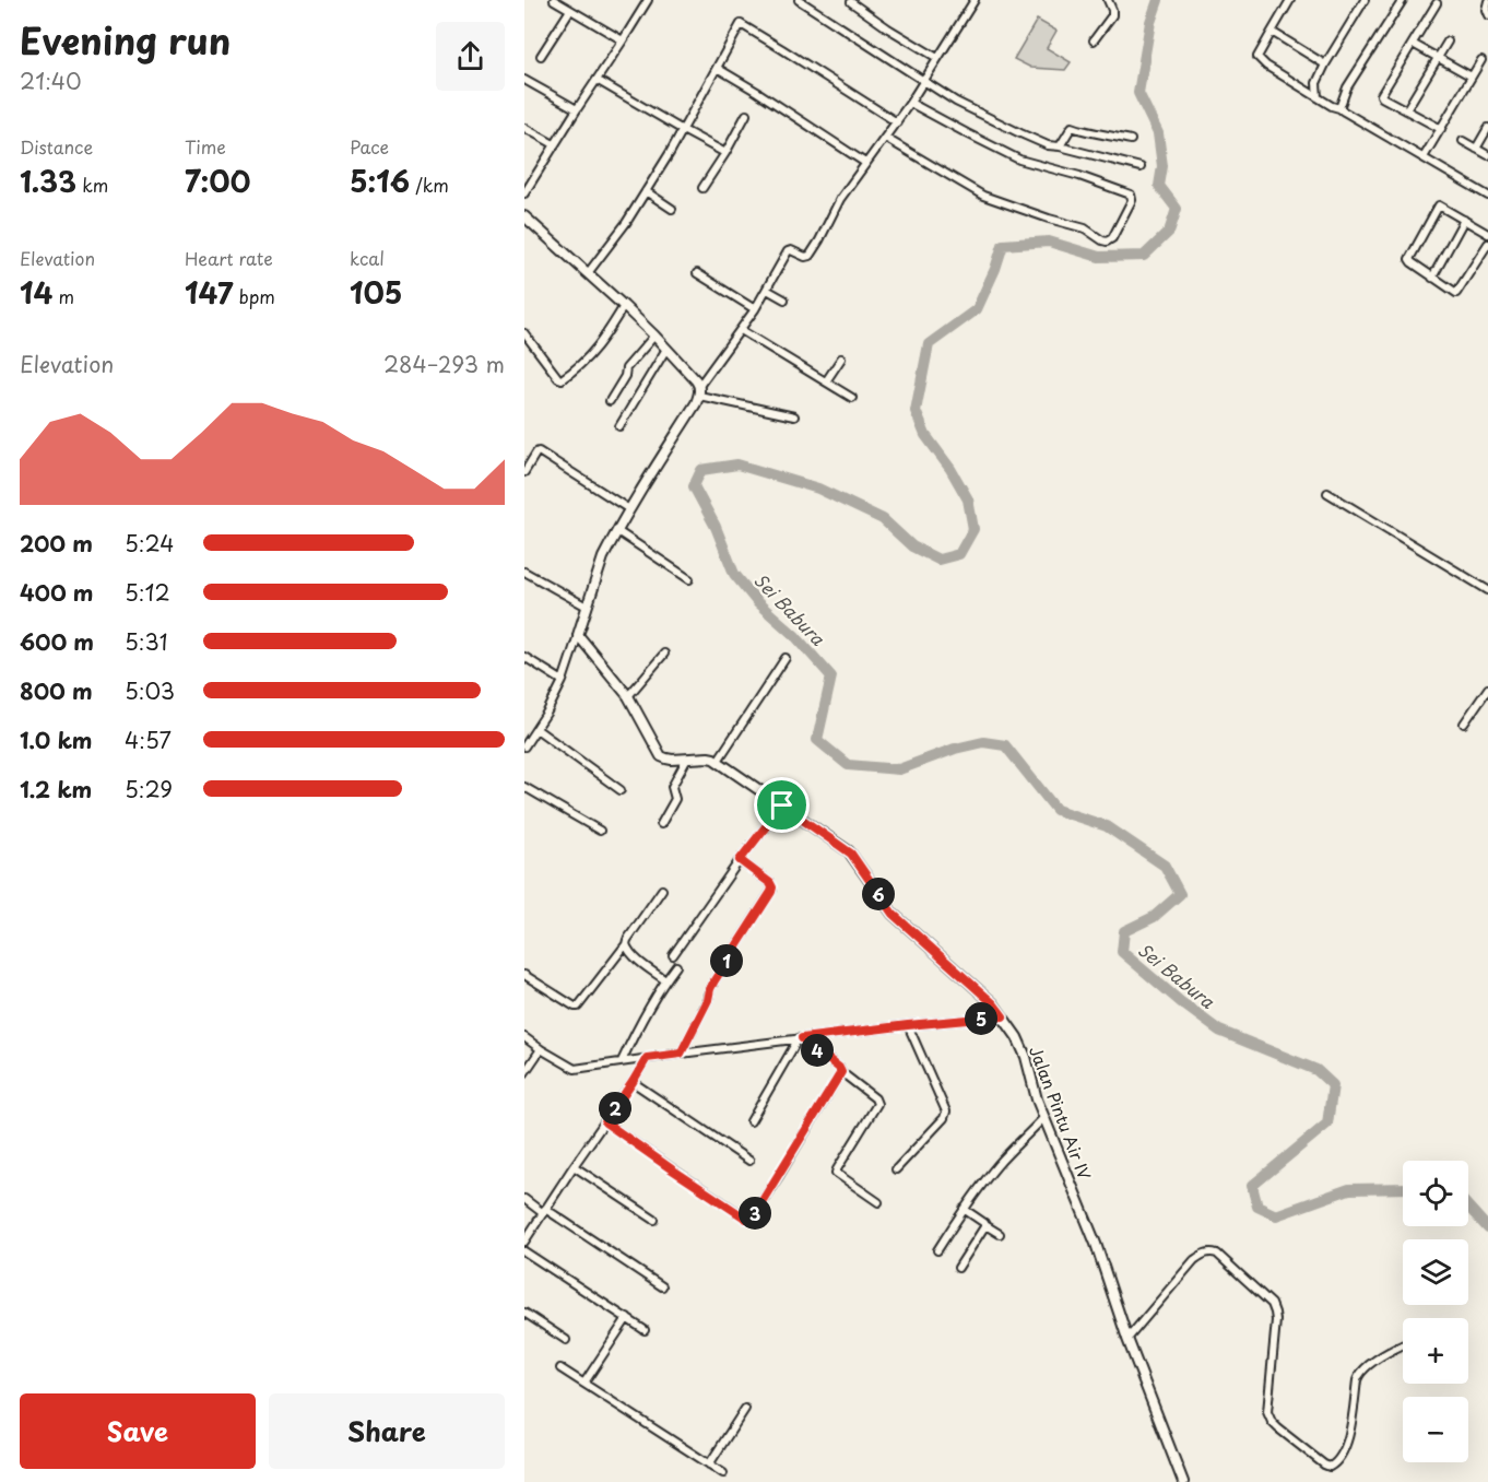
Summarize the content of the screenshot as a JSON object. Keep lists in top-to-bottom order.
{
  "streets": {
    "main road": ["Jalan Pintu Air IV"]
  },
  "water": ["Sei Babura"],
  "page": {
    "heading": ["Evening run", "21:40"],
    "stats": [
      ["Distance", "1.33 km"],
      ["Time", "7:00"],
      ["Pace", "5:16 /km"],
      ["Elevation", "14 m"],
      ["Heart rate", "147 bpm"],
      ["kcal", "105"]
    ],
    "chart": ["Elevation", "284–293 m"],
    "list": [
      {
        "name": "200 m",
        "note": "5:24"
      },
      {
        "name": "400 m",
        "note": "5:12"
      },
      {
        "name": "600 m",
        "note": "5:31"
      },
      {
        "name": "800 m",
        "note": "5:03"
      },
      {
        "name": "1.0 km",
        "note": "4:57"
      },
      {
        "name": "1.2 km",
        "note": "5:29"
      }
    ],
    "pins": [
      "6",
      "1",
      "5",
      "4",
      "2",
      "3"
    ],
    "map_buttons": ["+", "−"],
    "buttons": ["Save", "Share"]
  }
}
